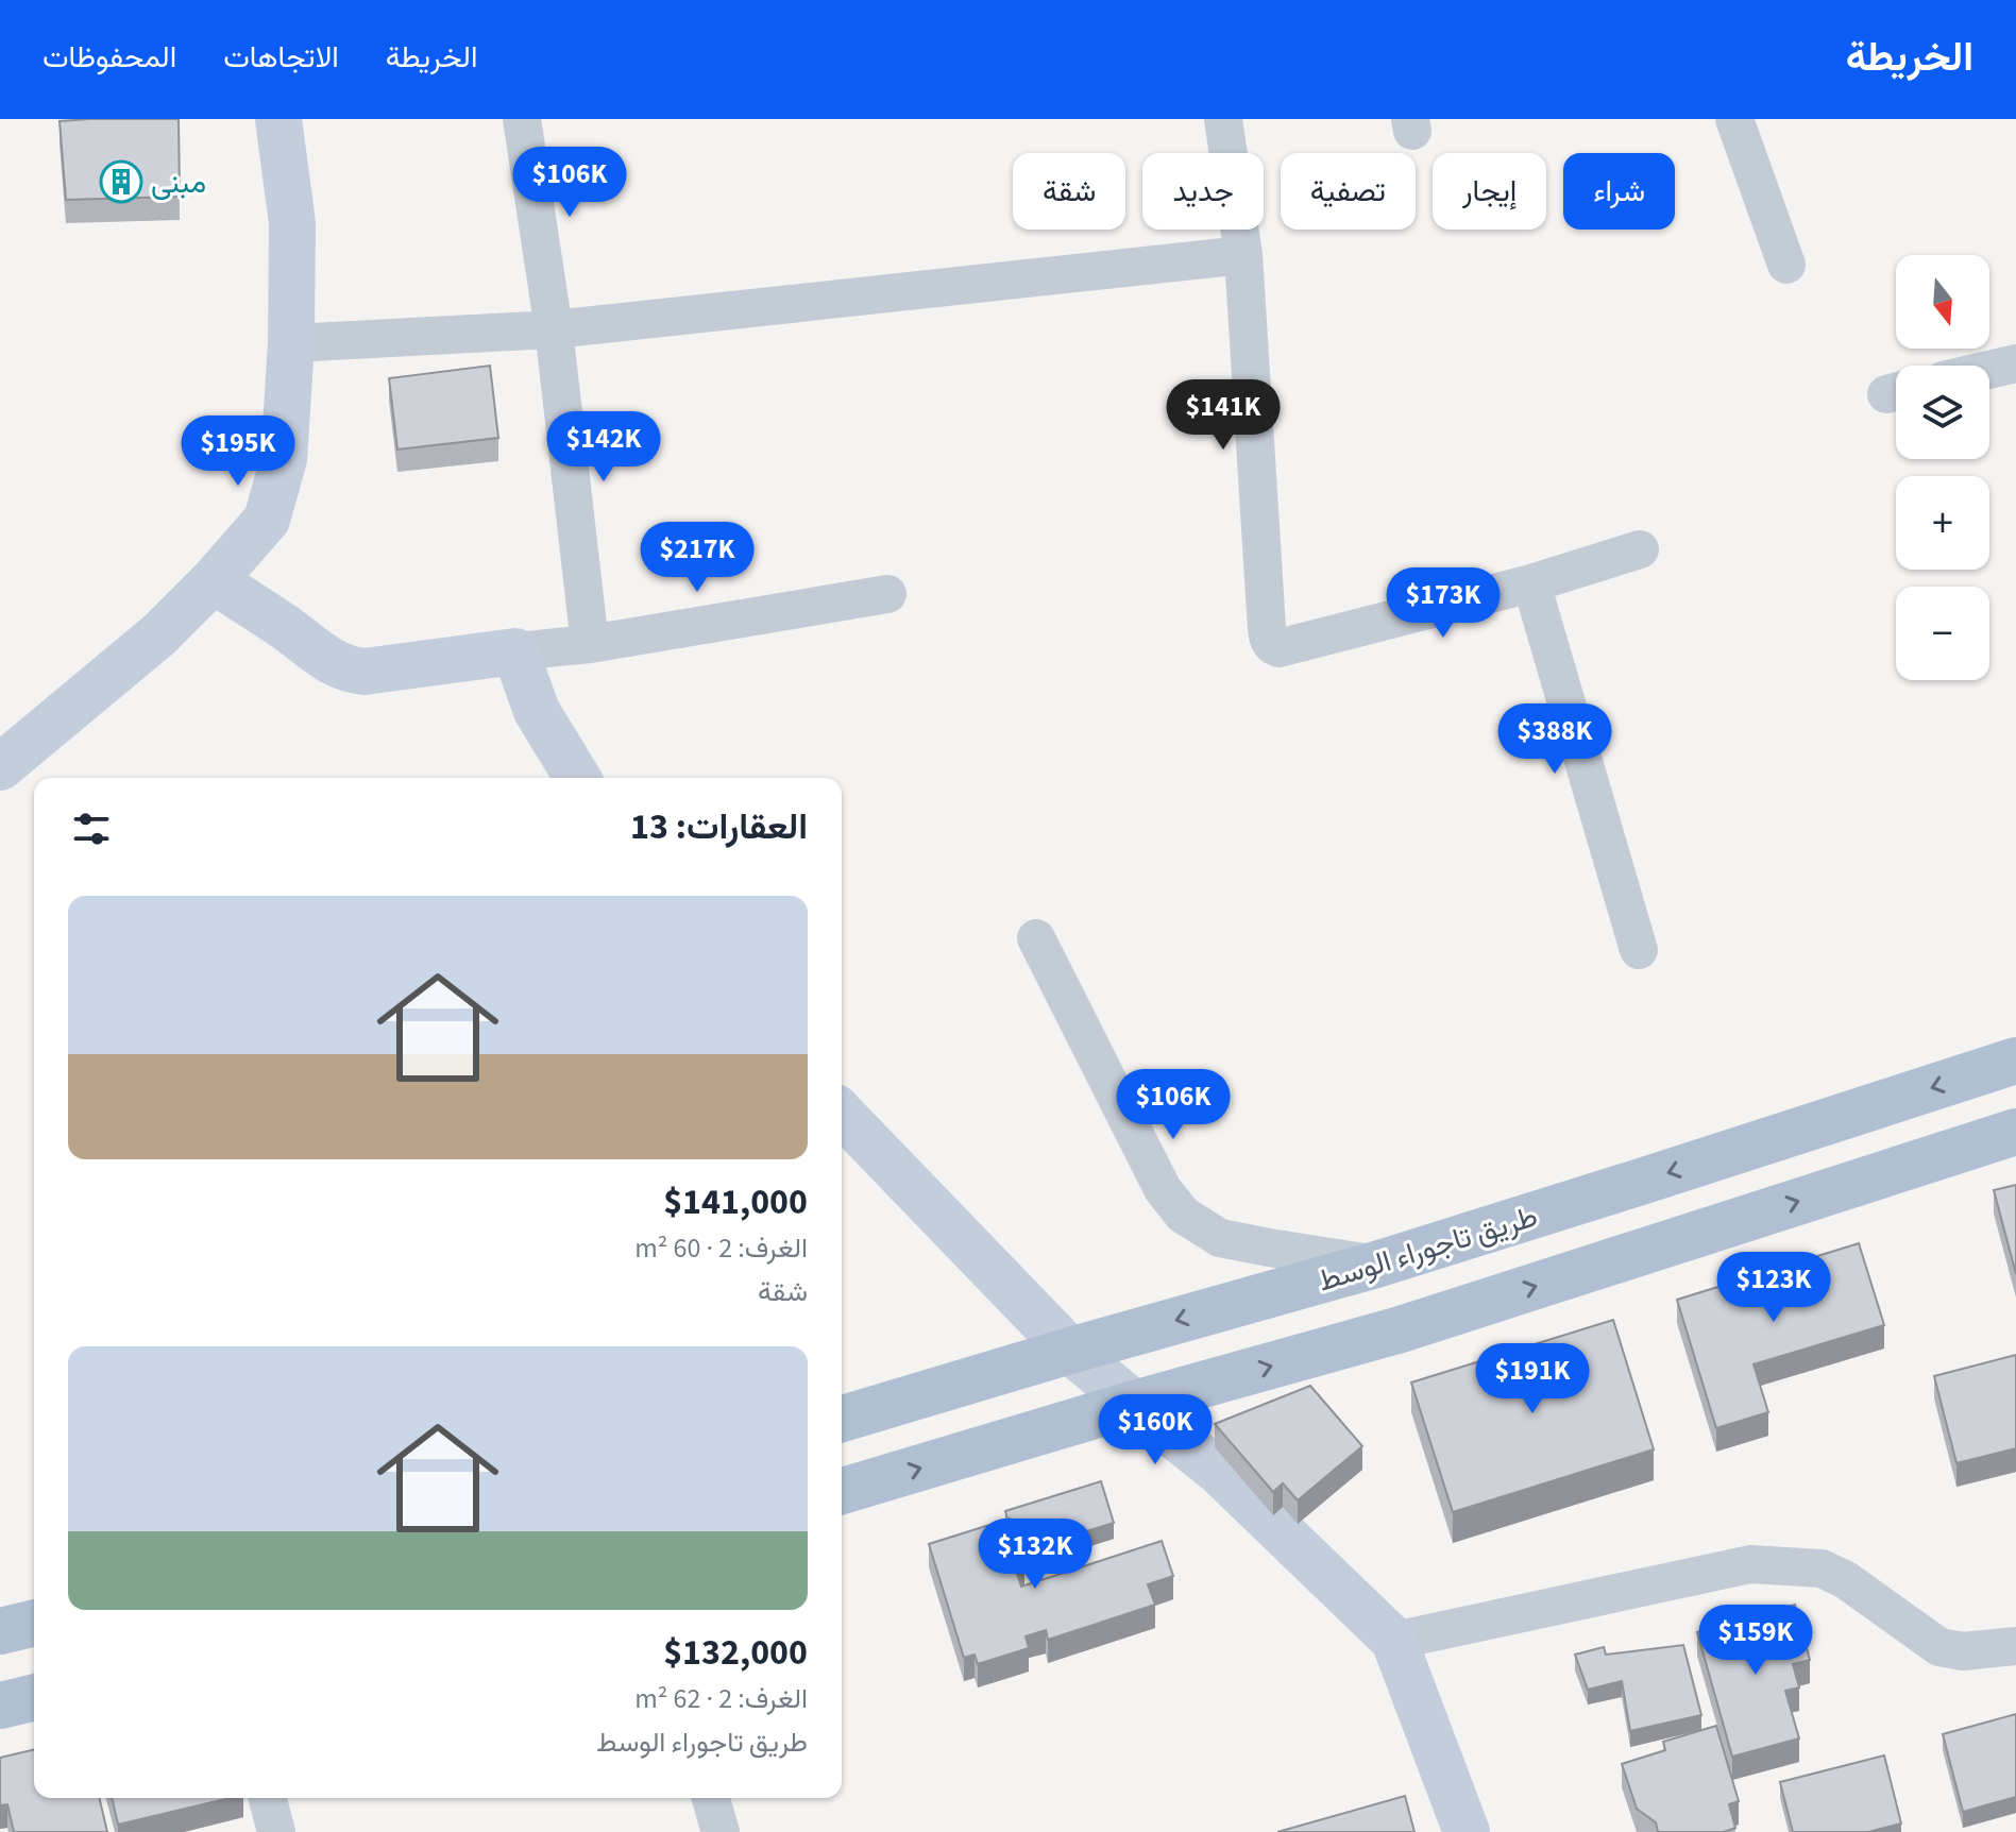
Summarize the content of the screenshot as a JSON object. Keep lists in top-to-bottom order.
{
  "streets": {
    "main road": ["طريق تاجوراء الوسط"]
  },
  "places": {
    "building": ["مبنى"]
  },
  "north": "bottom",
  "page": {
    "header": "الخريطة",
    "nav": ["الخريطة", "الاتجاهات", "المحفوظات"],
    "price": [
      "$106K",
      "$141K",
      "$142K",
      "$195K",
      "$217K",
      "$173K",
      "$388K",
      "$106K",
      "$123K",
      "$191K",
      "$160K",
      "$132K",
      "$159K"
    ],
    "chip": [
      "شراء",
      "إيجار",
      "تصفية",
      "جديد",
      "شقة"
    ],
    "map_buttons": ["+", "−"],
    "heading": "العقارات: 13",
    "list": [
      {
        "name": "$141,000",
        "note": "الغرف: 2 · 60 m² · شقة"
      },
      {
        "name": "$132,000",
        "note": "الغرف: 2 · 62 m² · طريق تاجوراء الوسط"
      }
    ]
  }
}
